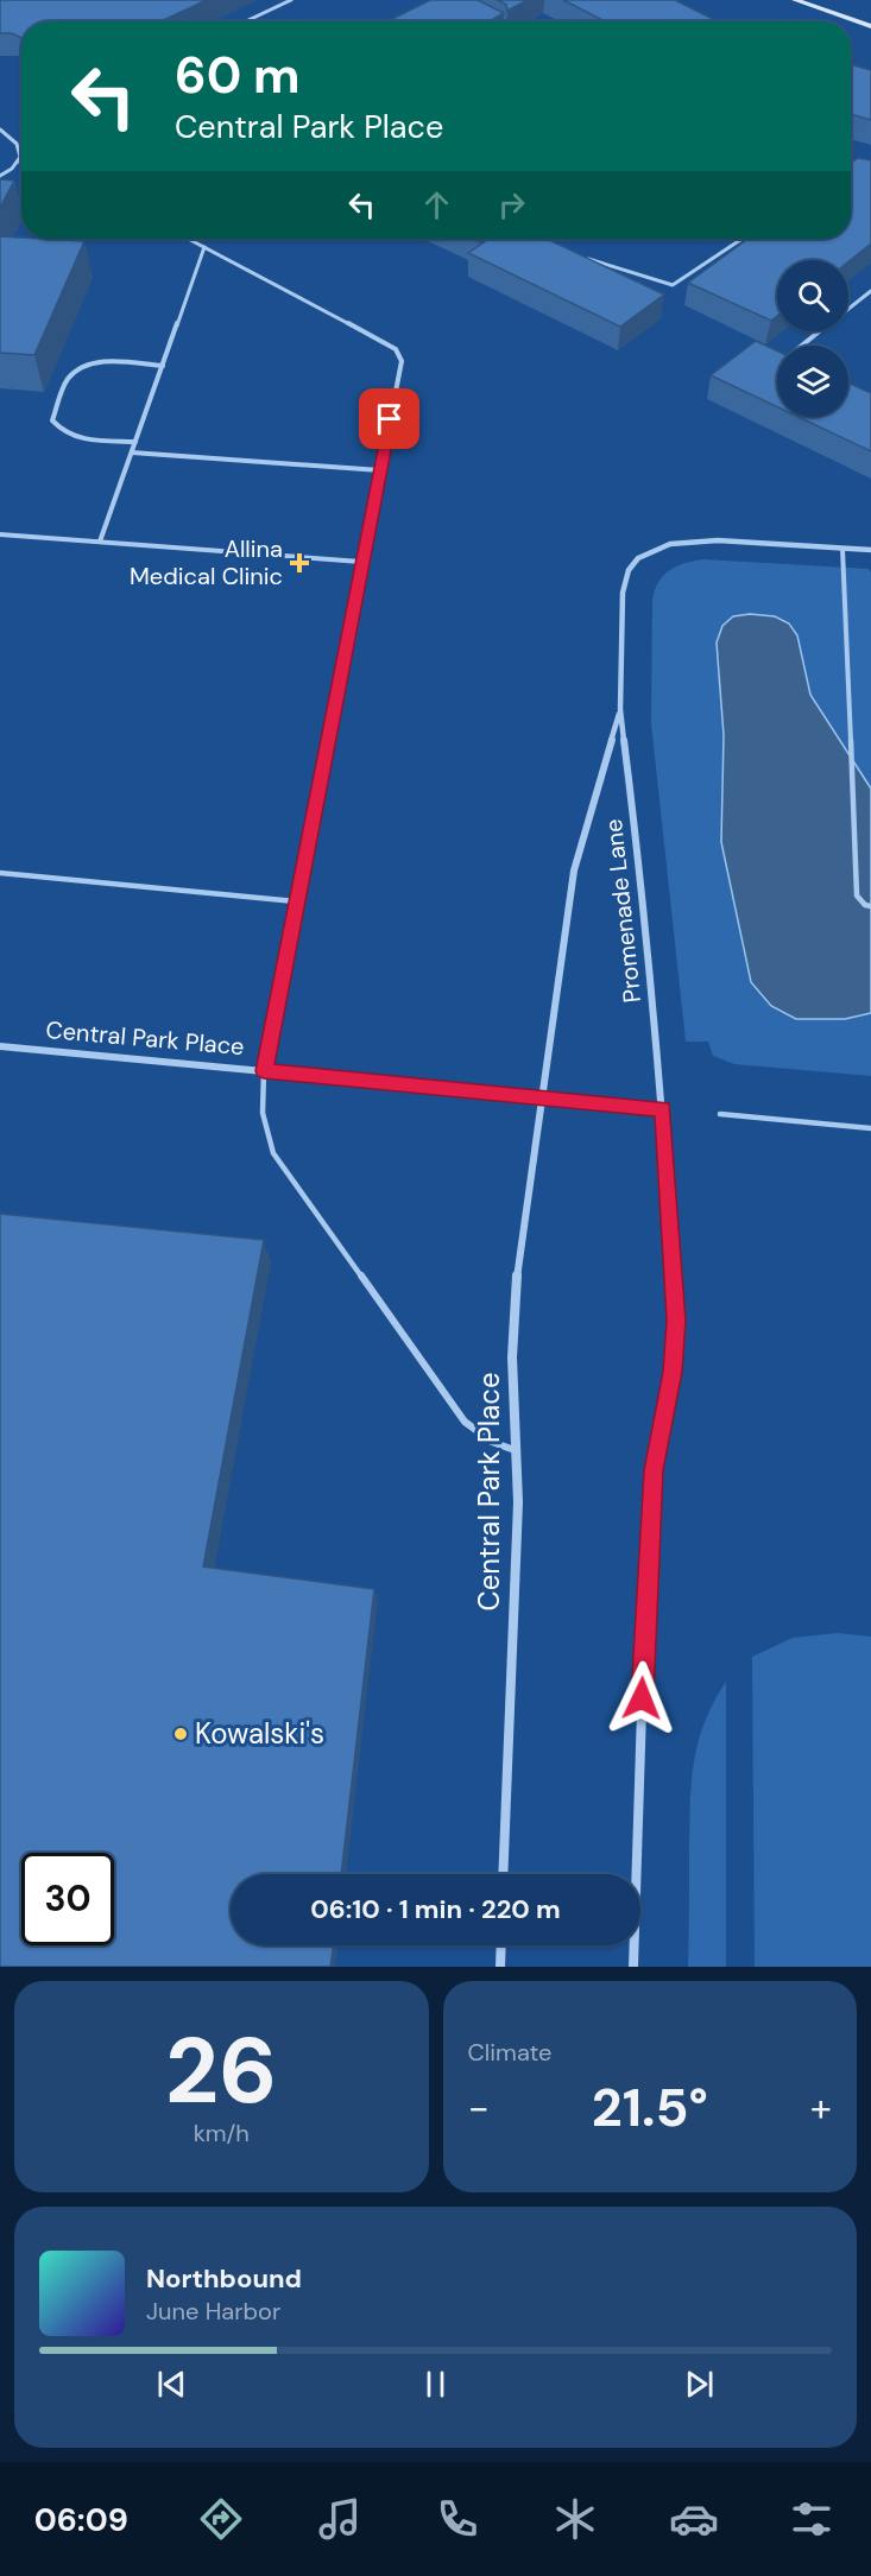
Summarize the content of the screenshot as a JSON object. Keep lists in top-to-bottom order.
{
  "streets": {
    "street": ["Promenade Lane", "Central Park Place"]
  },
  "crossings": [
    ["Promenade Lane", "Central Park Place"]
  ],
  "places": {
    "health": ["Allina Medical Clinic"],
    "other": ["Kowalski's"]
  },
  "page": {
    "turn": ["60 m", "Central Park Place"],
    "limit": "30",
    "trip": "06:10 · 1 min · 220 m",
    "tile": [
      ["26", "km/h"],
      "Climate"
    ],
    "heat": ["−", "21.5°", "+"],
    "song": ["Northbound", "June Harbor"],
    "tabs": "06:09"
  }
}
